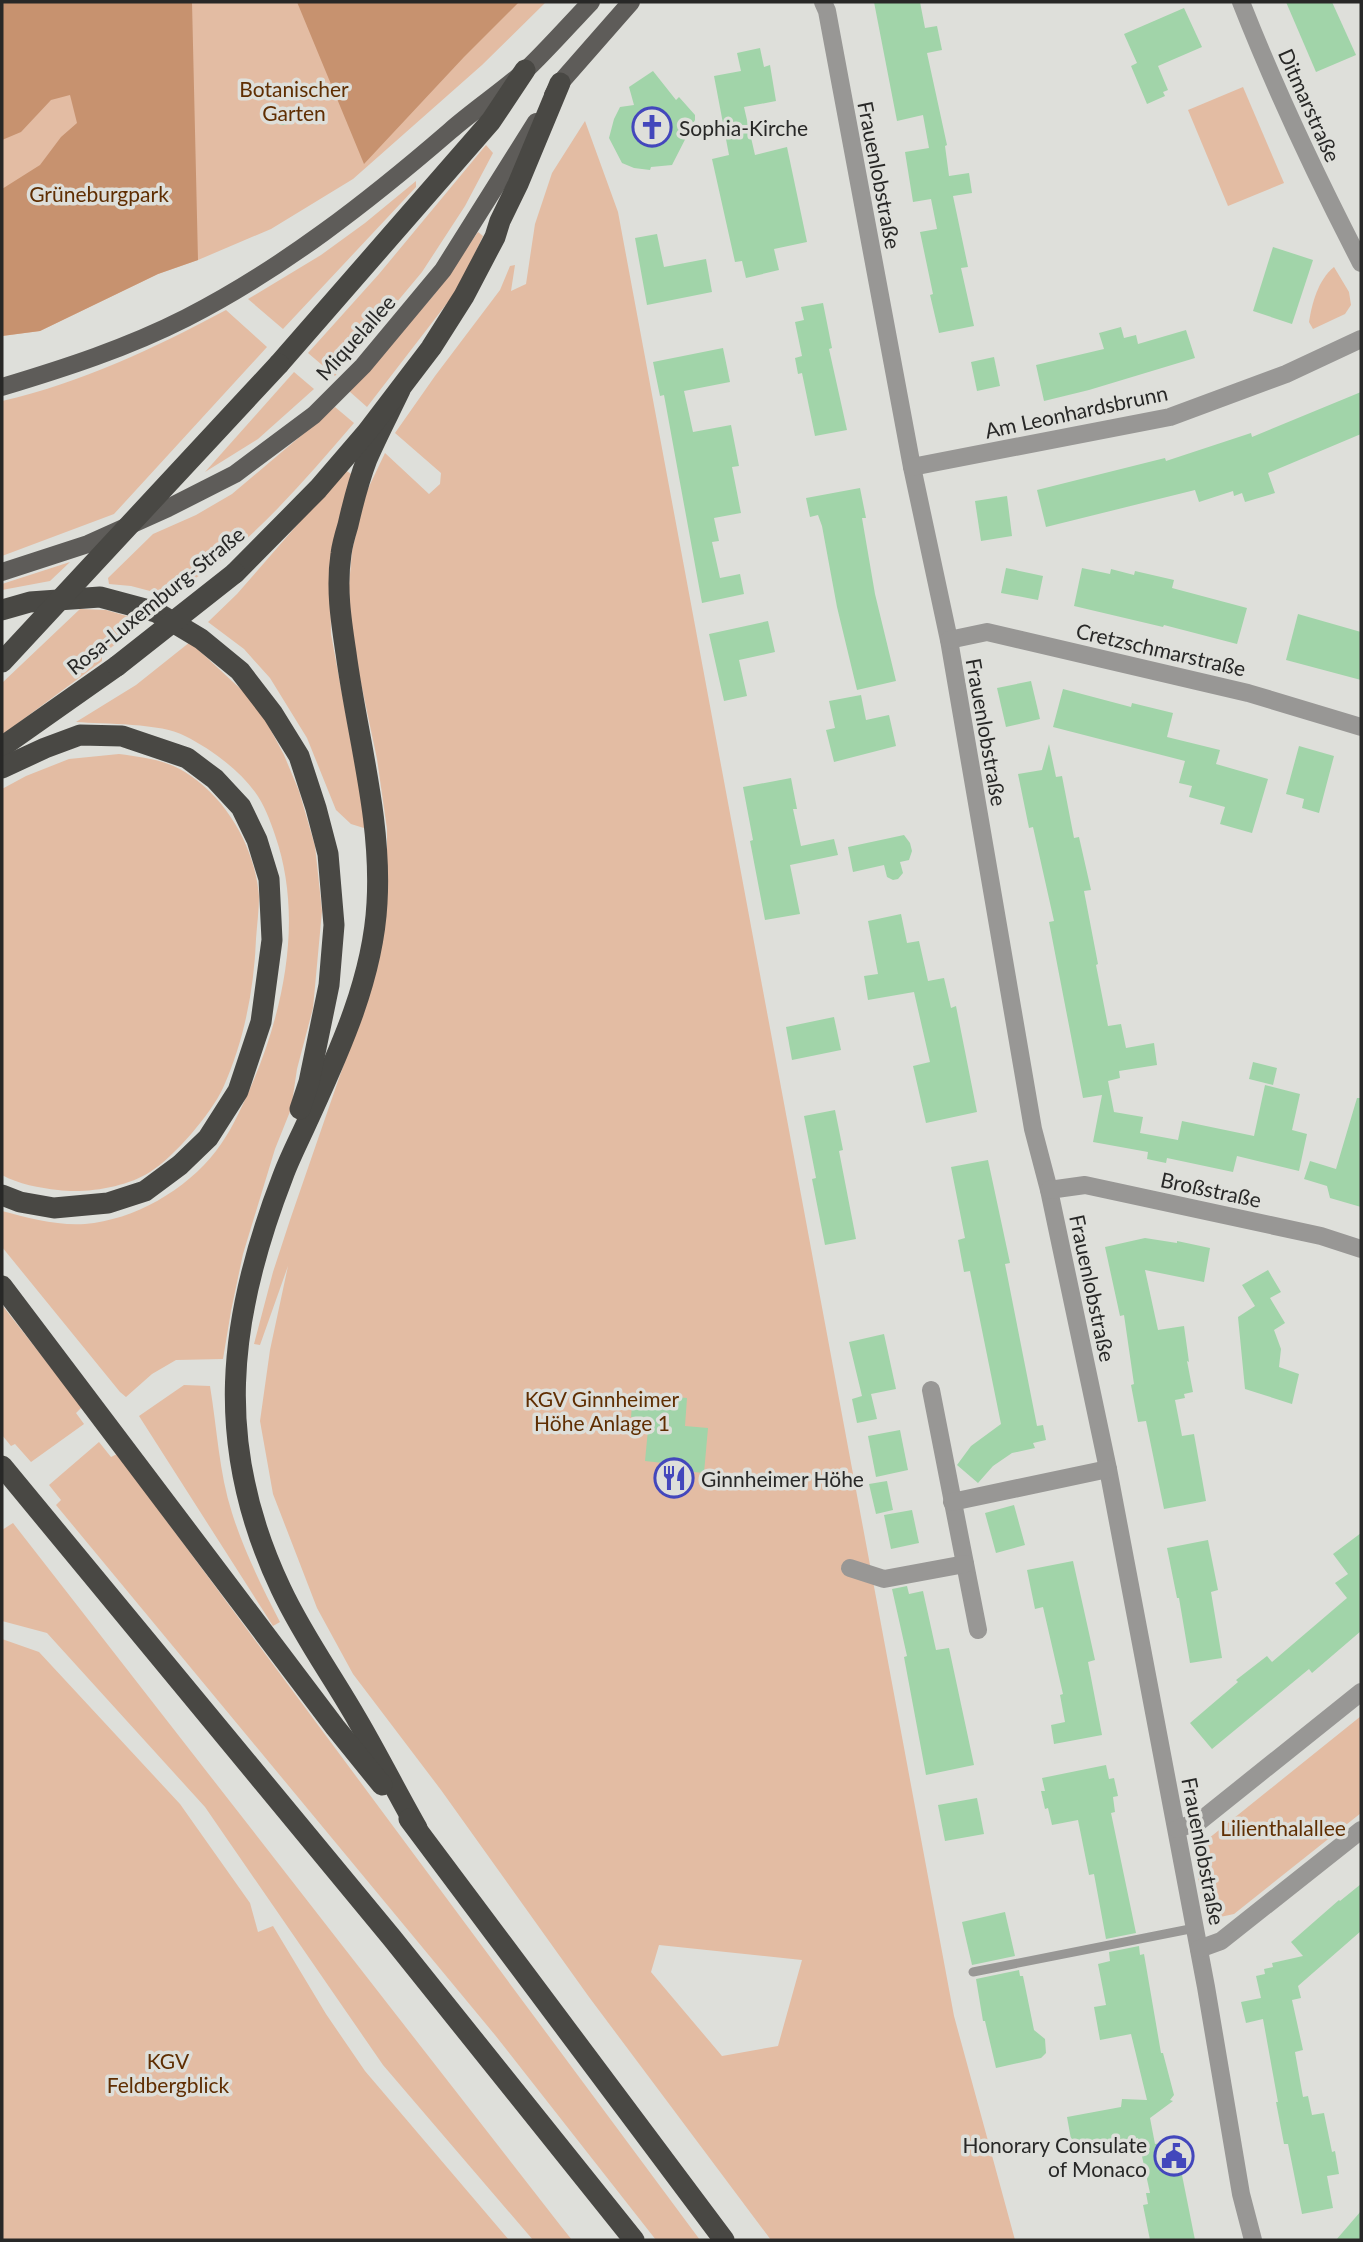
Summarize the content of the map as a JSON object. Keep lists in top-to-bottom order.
{
  "streets": {
    "highway": ["Rosa-Luxemburg-Straße"],
    "main road": ["Miquelallee"],
    "street": [
      "Ditmarstraße",
      "Frauenlobstraße",
      "Am Leonhardsbrunn",
      "Cretzschmarstraße",
      "Broßstraße"
    ]
  },
  "crossings": [
    ["Frauenlobstraße", "Am Leonhardsbrunn"],
    ["Frauenlobstraße", "Cretzschmarstraße"],
    ["Frauenlobstraße", "Broßstraße"],
    ["Miquelallee", "Rosa-Luxemburg-Straße"]
  ],
  "parks": [
    "Botanischer Garten",
    "Grüneburgpark",
    "KGV Ginnheimer Höhe Anlage 1",
    "Lilienthalallee",
    "KGV Feldbergblick"
  ],
  "places": {
    "church": ["Sophia-Kirche"],
    "restaurant": ["Ginnheimer Höhe"],
    "public building": ["Honorary Consulate of Monaco"]
  }
}
